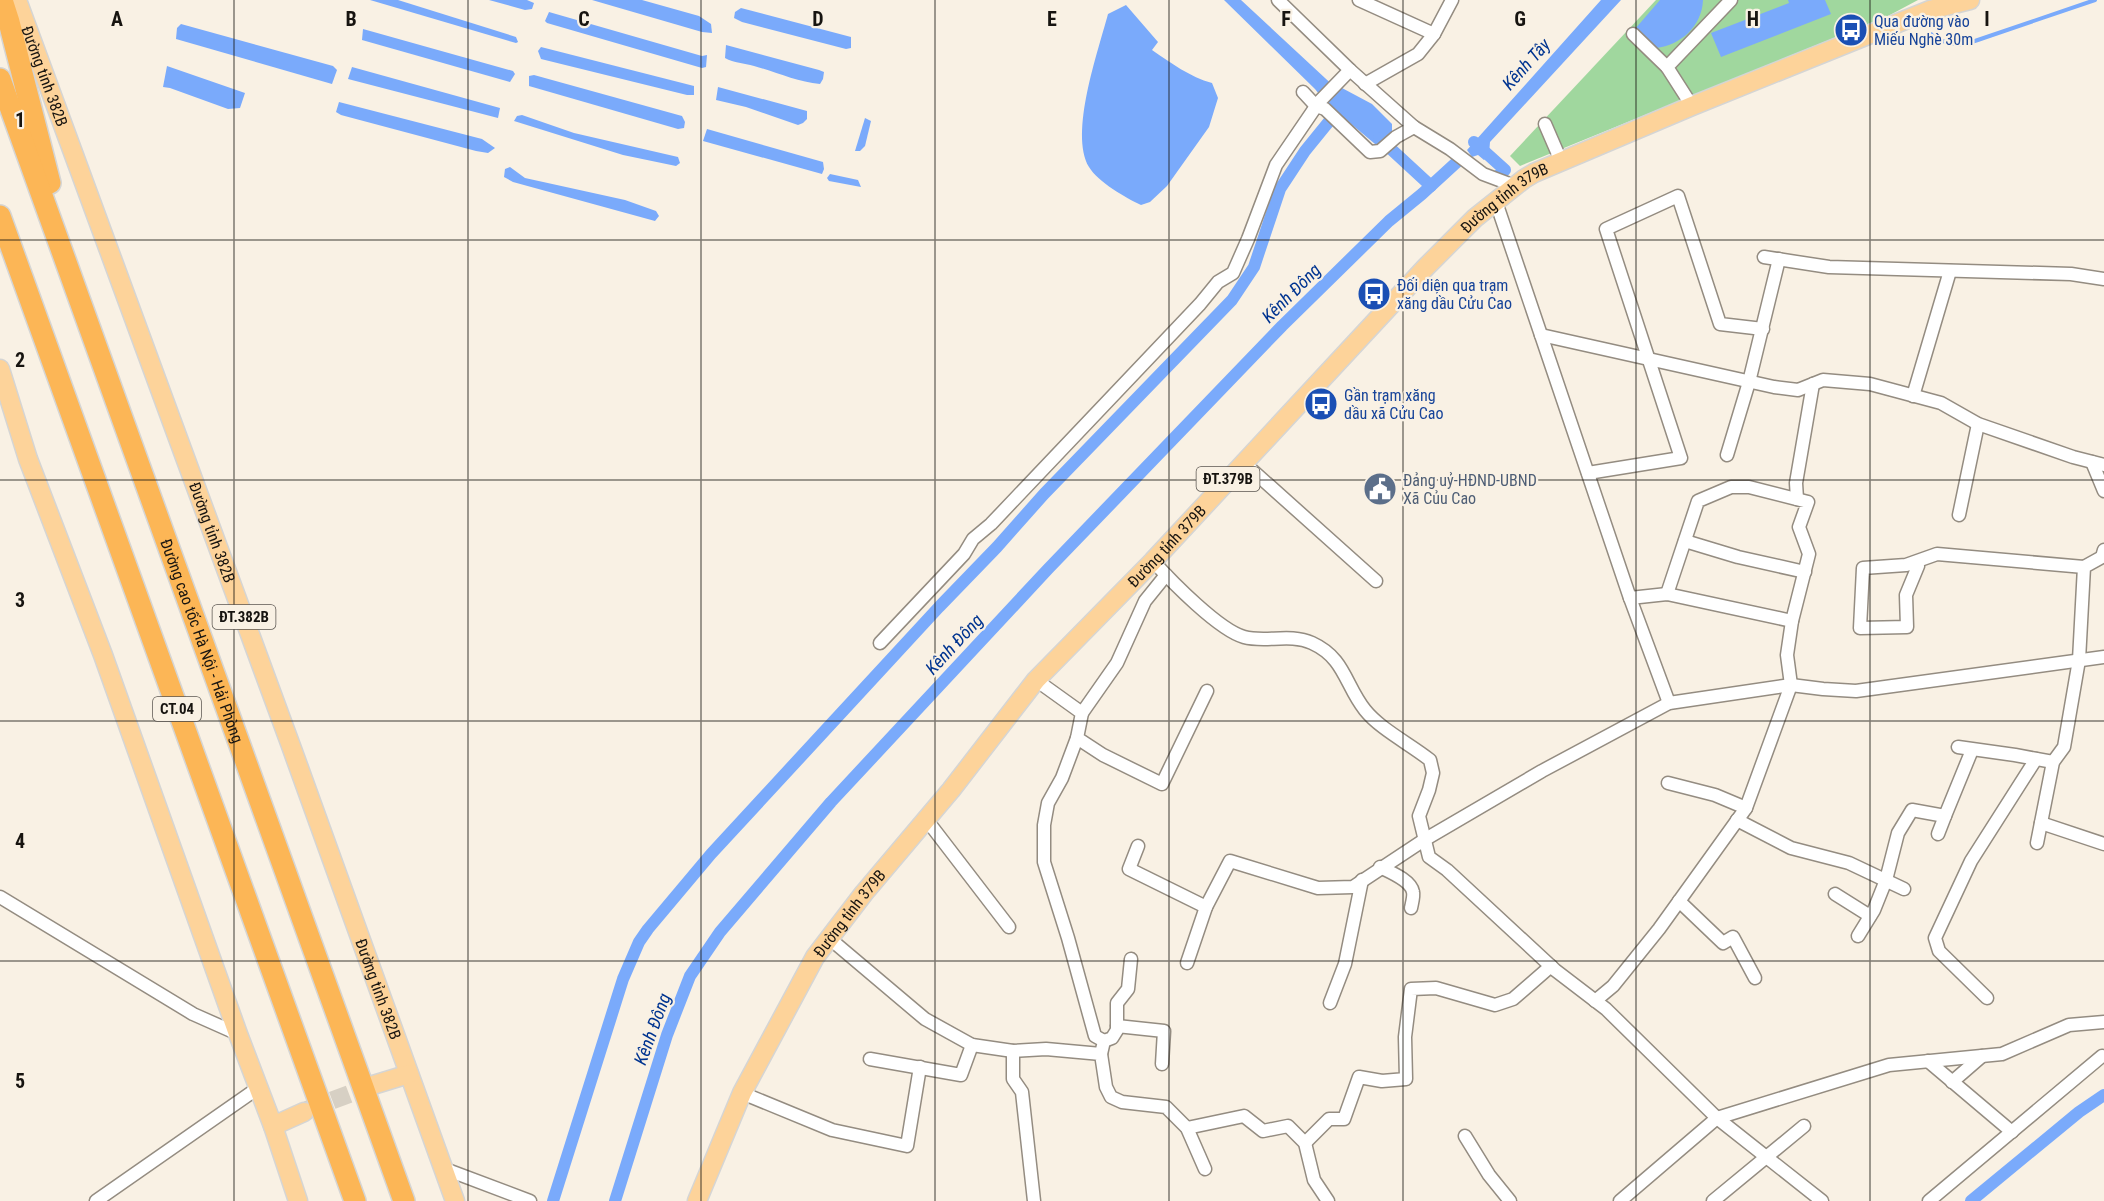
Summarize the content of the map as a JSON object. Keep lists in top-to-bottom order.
{
  "streets": {
    "highway": ["Đường cao tốc Hà Nội - Hải Phòng", "CT.04"],
    "main road": [
      "Đường tỉnh 382B",
      "Đường tỉnh 379B",
      "ĐT.379B",
      "ĐT.382B"
    ]
  },
  "water": ["Kênh Tây", "Kênh Đông"],
  "places": {
    "bus stop": ["Qua đường vào Miếu Nghè 30m", "Đối diện qua trạm xăng dầu Cửu Cao", "Gần trạm xăng dầu xã Cửu Cao"],
    "public building": ["Đảng uỷ-HĐND-UBND Xã Củu Cao"]
  },
  "grid": {
    "columns": [
      "A",
      "B",
      "C",
      "D",
      "E",
      "F",
      "G",
      "H",
      "I"
    ],
    "rows": [
      "1",
      "2",
      "3",
      "4",
      "5"
    ]
  }
}
